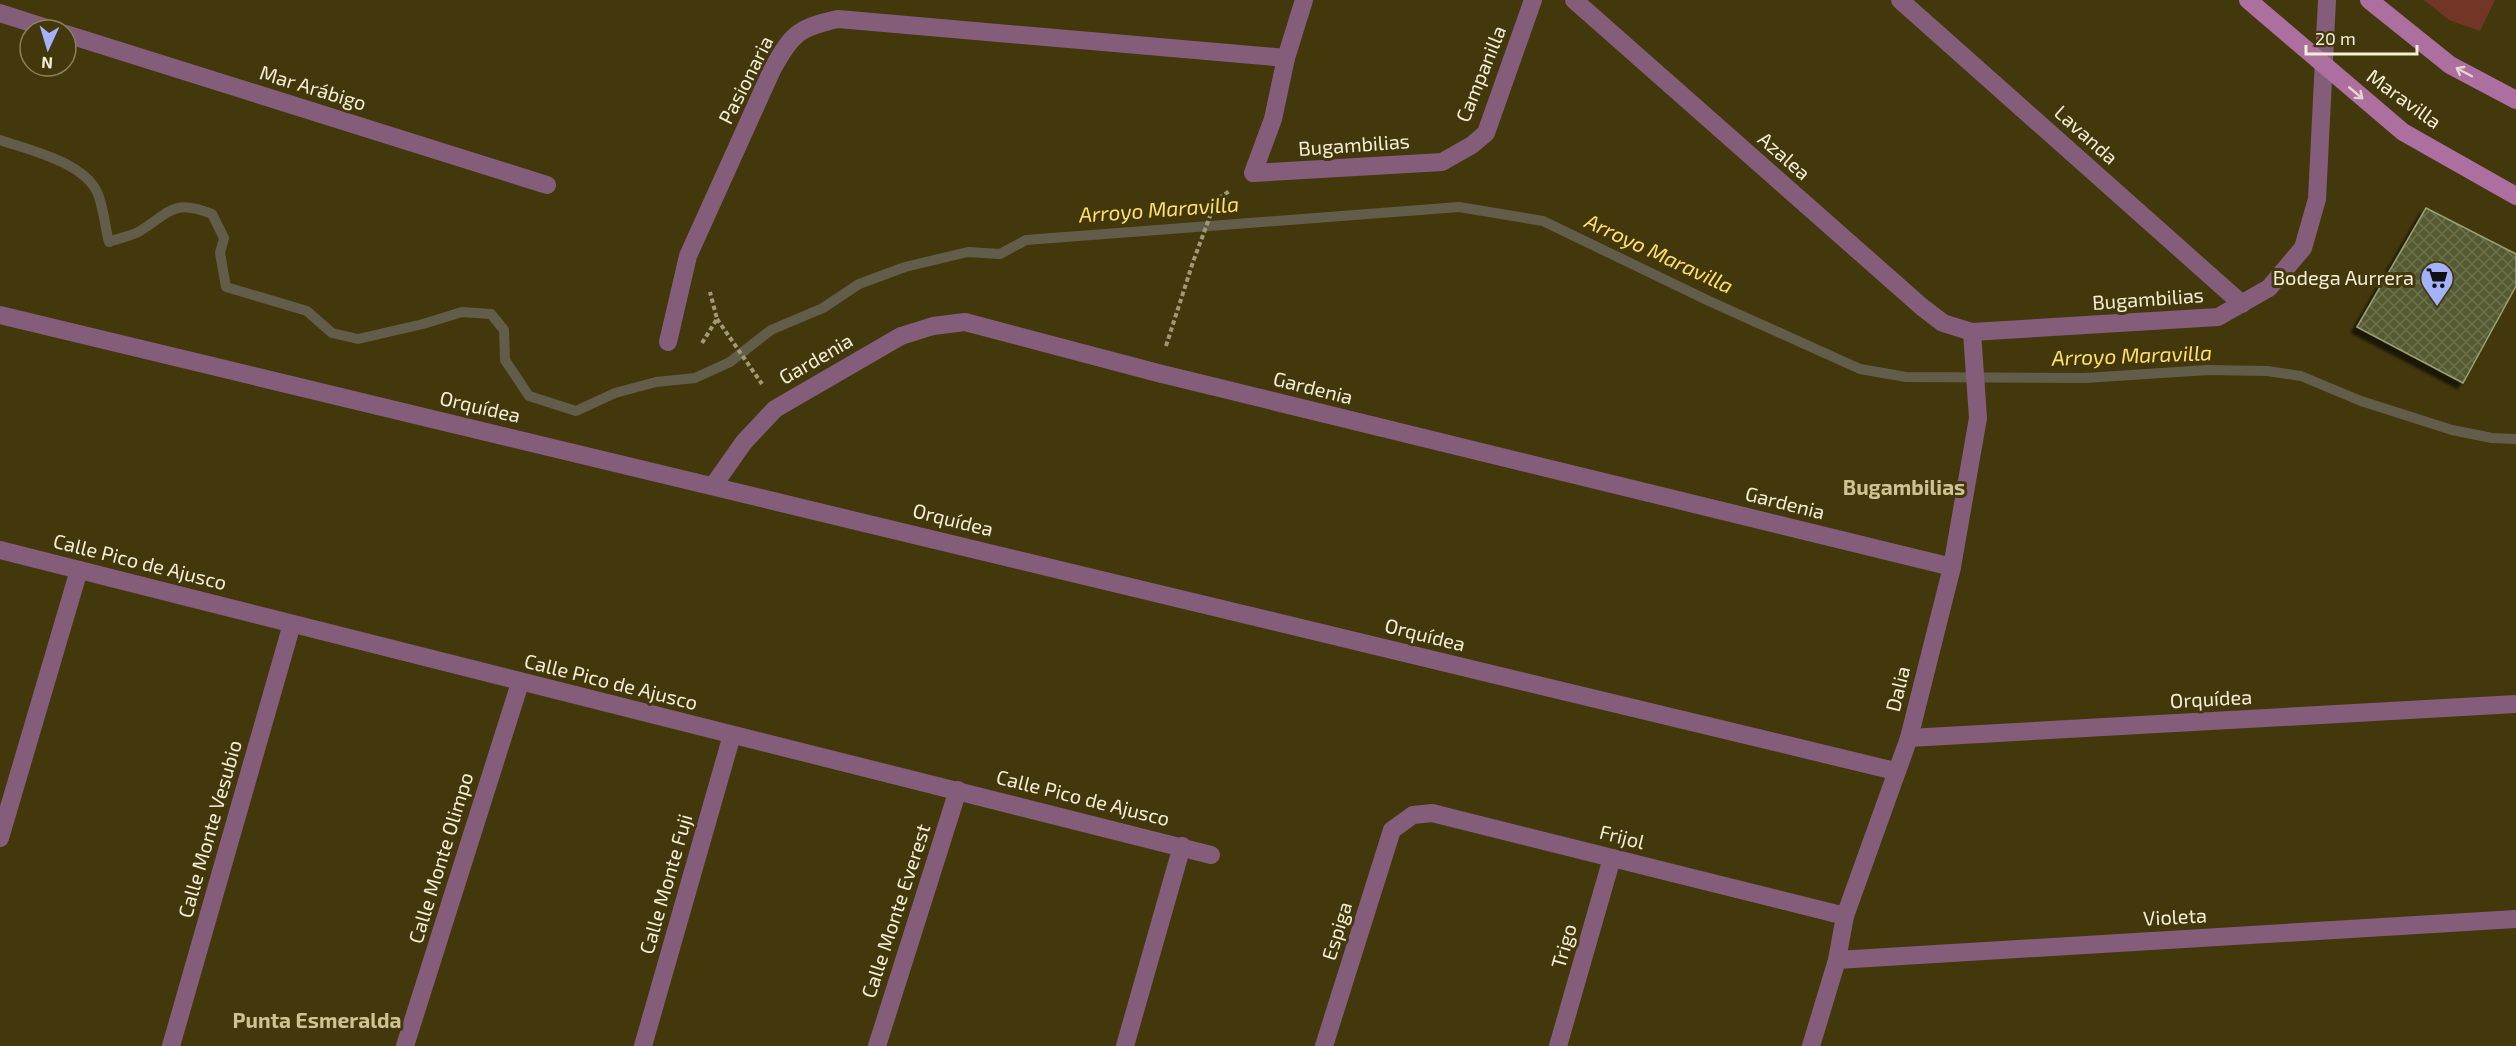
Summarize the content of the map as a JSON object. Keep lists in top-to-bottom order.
{
  "streets": {
    "main road": ["Maravilla"],
    "street": [
      "Campanilla",
      "Pasionaria",
      "Mar Arábigo",
      "Lavanda",
      "Bugambilias",
      "Azalea",
      "Gardenia",
      "Orquídea",
      "Calle Pico de Ajusco",
      "Dalia",
      "Calle Monte Vesubio",
      "Frijol",
      "Calle Monte Olimpo",
      "Calle Monte Fuji",
      "Calle Monte Everest",
      "Violeta",
      "Espiga",
      "Trigo"
    ]
  },
  "crossings": [
    ["Campanilla", "Bugambilias"],
    ["Pasionaria", "Bugambilias"],
    ["Maravilla", "Bugambilias"],
    ["Lavanda", "Bugambilias"],
    ["Bugambilias", "Azalea"],
    ["Bugambilias", "Dalia"],
    ["Azalea", "Dalia"],
    ["Gardenia", "Orquídea"],
    ["Gardenia", "Dalia"],
    ["Orquídea", "Dalia"],
    ["Calle Pico de Ajusco", "Calle Monte Vesubio"],
    ["Calle Pico de Ajusco", "Calle Monte Olimpo"],
    ["Calle Pico de Ajusco", "Calle Monte Fuji"],
    ["Calle Pico de Ajusco", "Calle Monte Everest"],
    ["Dalia", "Frijol"],
    ["Dalia", "Violeta"],
    ["Frijol", "Espiga"],
    ["Frijol", "Trigo"]
  ],
  "districts": ["Bugambilias", "Punta Esmeralda"],
  "water": ["Arroyo Maravilla"],
  "places": {
    "supermarket": ["Bodega Aurrera"]
  },
  "scale_bar": "20 m",
  "north": "bottom"
}
